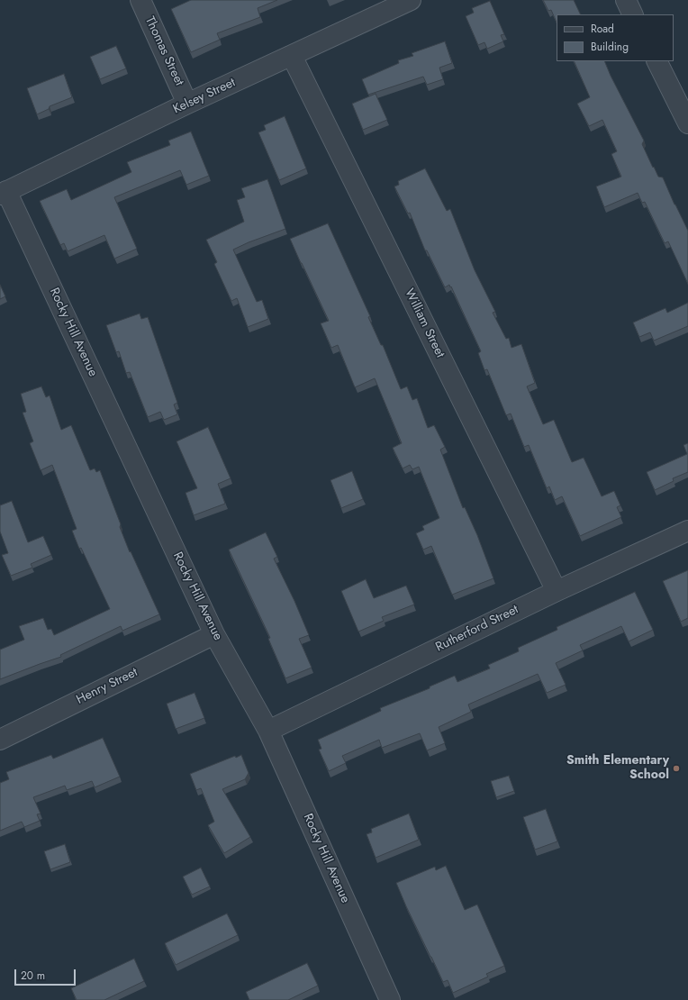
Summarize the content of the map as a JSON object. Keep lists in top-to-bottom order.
{
  "streets": {
    "street": [
      "Thomas Street",
      "Kelsey Street",
      "William Street",
      "Rocky Hill Avenue",
      "Rutherford Street",
      "Henry Street"
    ]
  },
  "crossings": [
    ["Thomas Street", "Kelsey Street"],
    ["Kelsey Street", "William Street"],
    ["Kelsey Street", "Rocky Hill Avenue"],
    ["William Street", "Rutherford Street"],
    ["Rocky Hill Avenue", "Rutherford Street"],
    ["Rocky Hill Avenue", "Henry Street"]
  ],
  "places": ["Smith Elementary School"],
  "legend": ["Road", "Building"],
  "scale_bar": "20 m"
}
